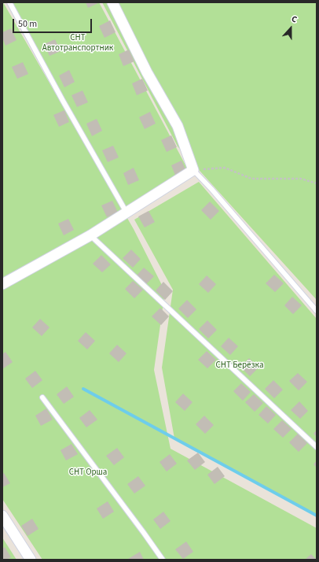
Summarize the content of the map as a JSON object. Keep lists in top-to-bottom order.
{
  "parks": ["СНТ Автотранспортник", "СНТ Берёзка", "СНТ Орша"],
  "scale_bar": "50 m",
  "north": "top"
}
